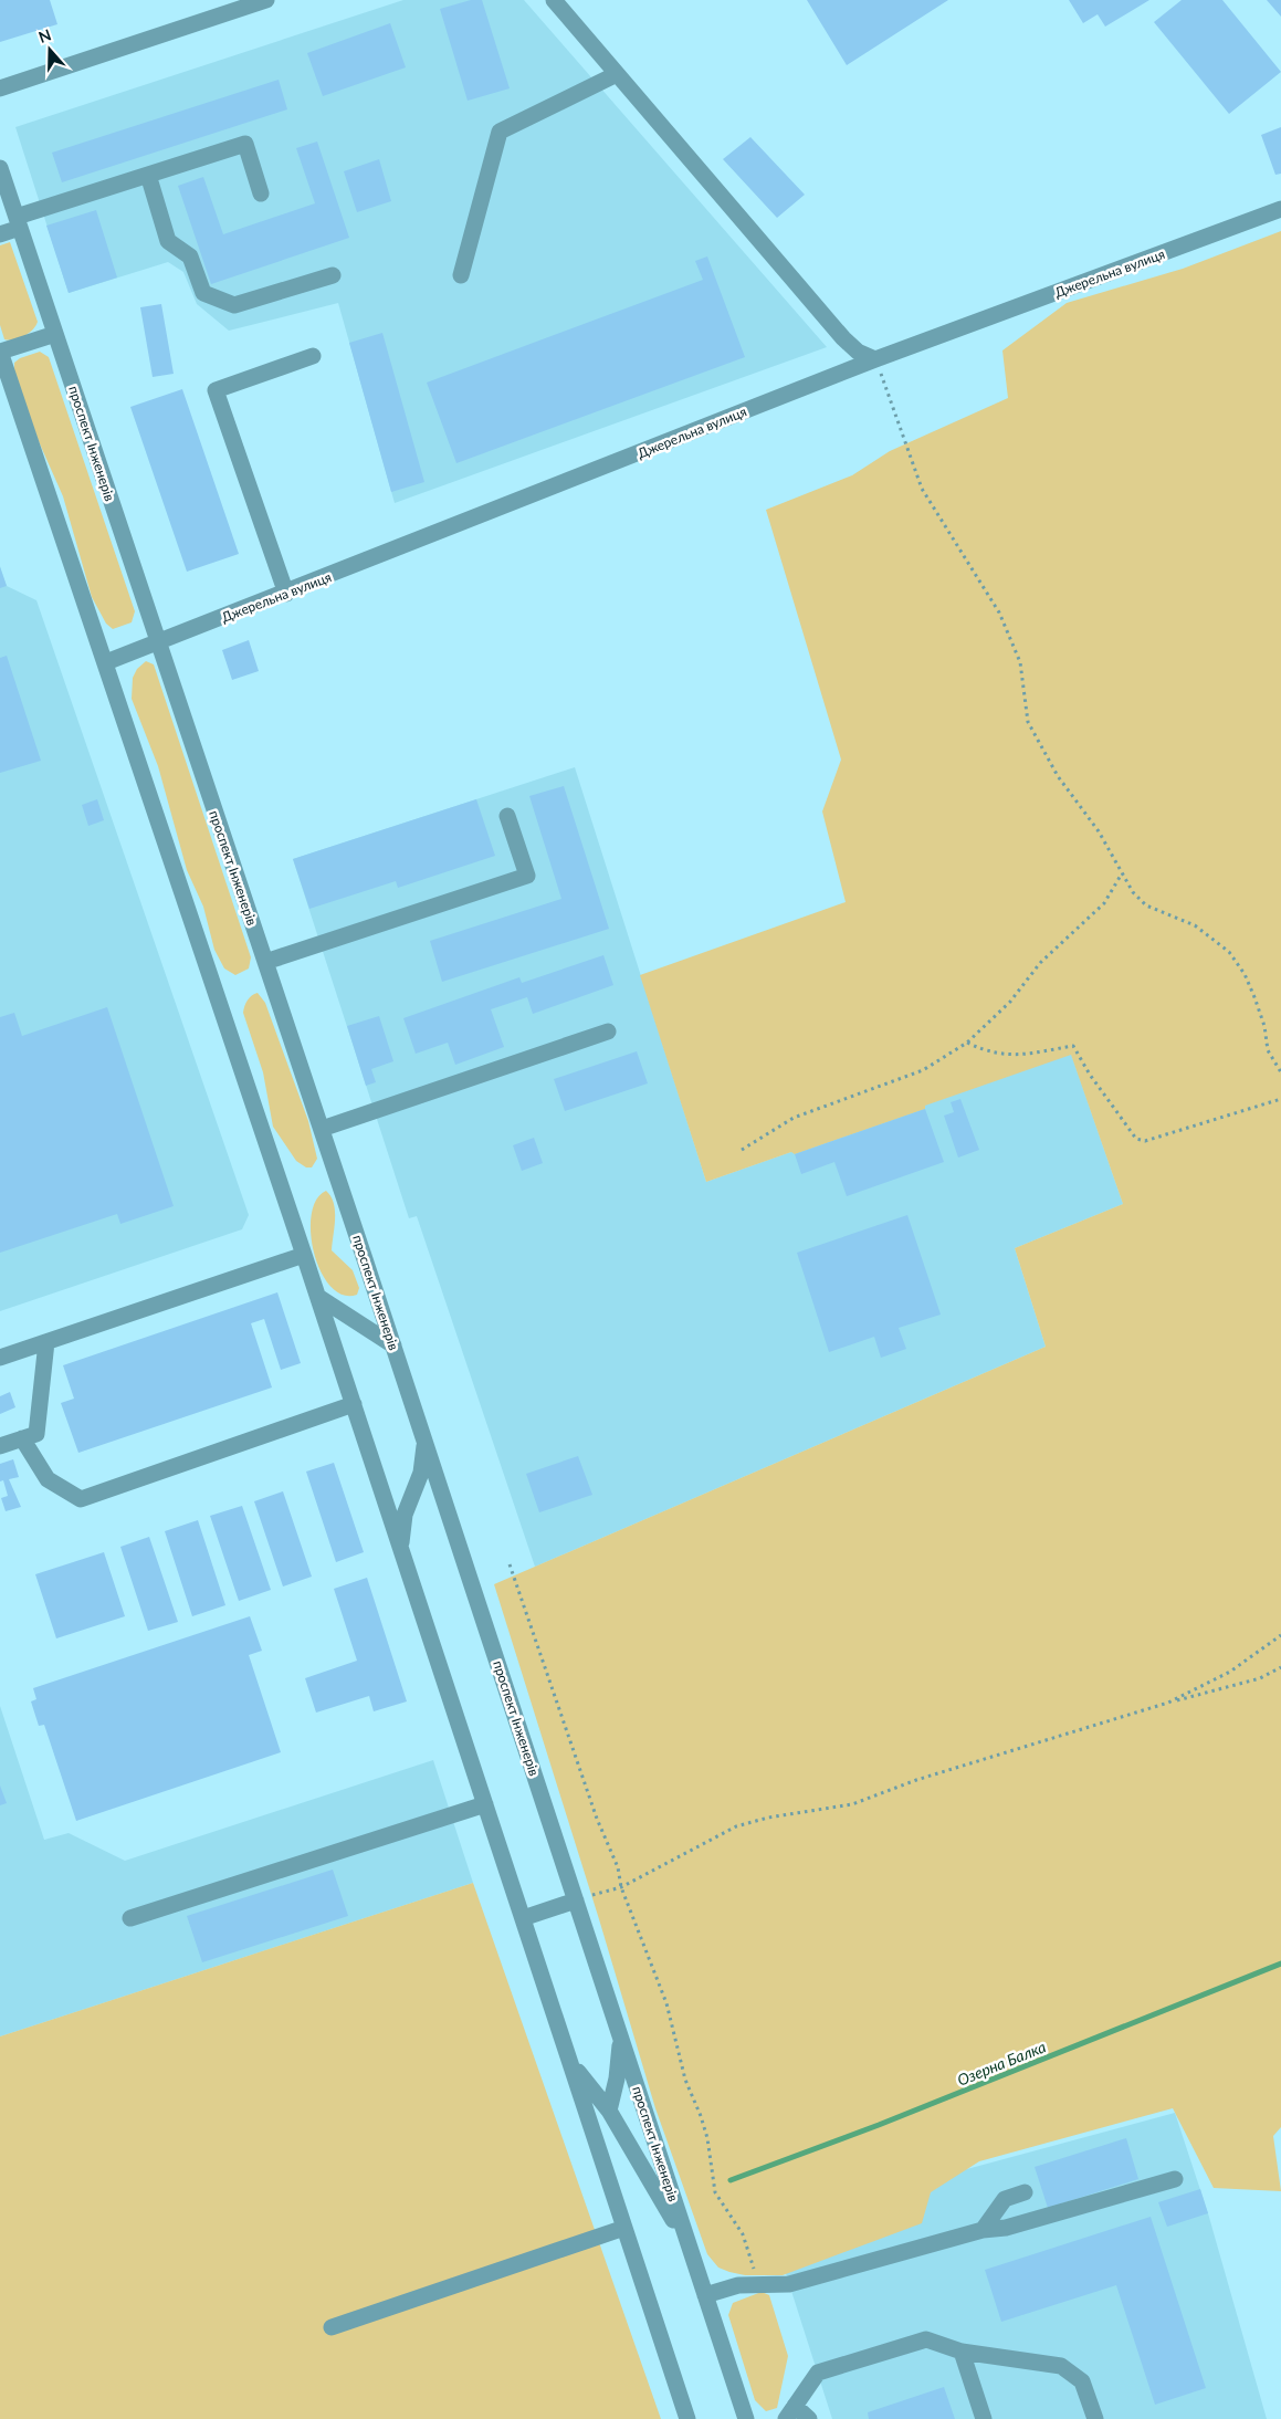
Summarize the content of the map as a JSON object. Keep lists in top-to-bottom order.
{
  "streets": {
    "street": ["Джерельна вулиця", "проспект Інженерів"]
  },
  "crossings": [
    ["Джерельна вулиця", "проспект Інженерів"]
  ],
  "water": ["Озерна Балка"],
  "north": "top"
}
